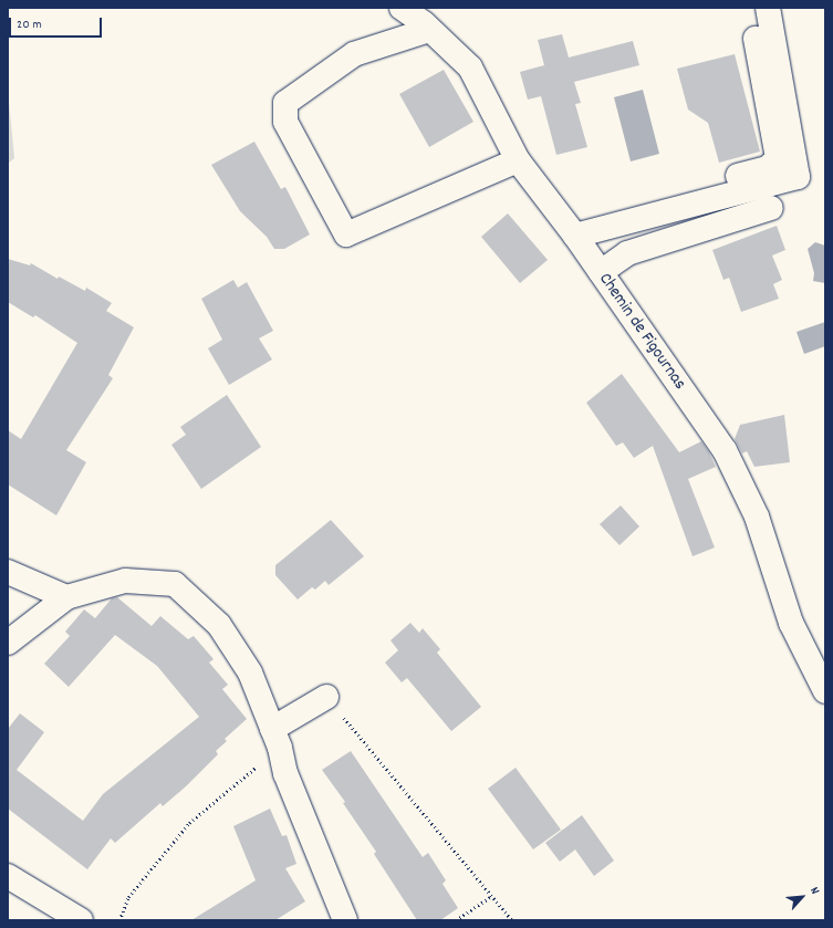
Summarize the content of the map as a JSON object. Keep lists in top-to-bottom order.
{
  "streets": {
    "street": ["Chemin de Figournas"]
  },
  "scale_bar": "20 m",
  "north": "top right"
}
